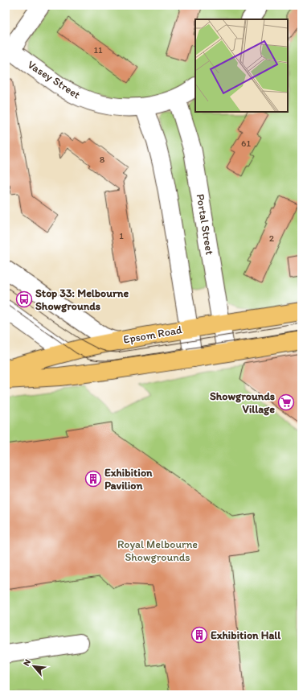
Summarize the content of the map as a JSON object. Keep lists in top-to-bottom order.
{
  "streets": {
    "main road": ["Epsom Road"],
    "street": ["Vasey Street", "Portal Street"]
  },
  "crossings": [
    ["Vasey Street", "Portal Street"],
    ["Portal Street", "Epsom Road"]
  ],
  "parks": ["Royal Melbourne Showgrounds"],
  "places": {
    "bus stop": ["Stop 33: Melbourne Showgrounds"],
    "supermarket": ["Showgrounds Village"],
    "building": ["Exhibition Pavilion", "Exhibition Hall"]
  },
  "house_numbers": [
    "11",
    "61",
    "8",
    "1",
    "2"
  ],
  "north": "top left"
}
